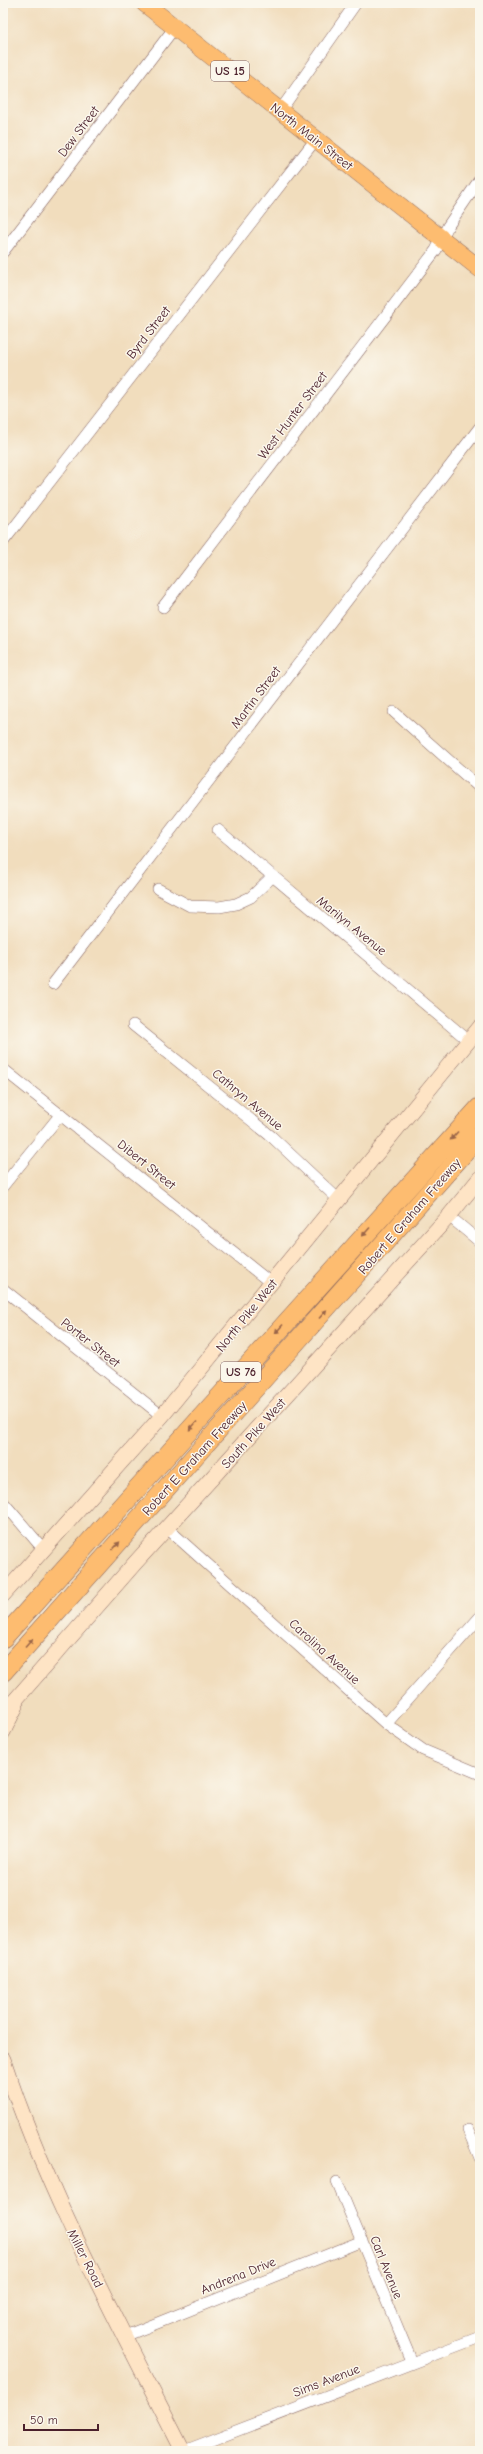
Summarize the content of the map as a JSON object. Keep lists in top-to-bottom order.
{
  "streets": {
    "highway": ["Robert E Graham Freeway", "US 76"],
    "main road": [
      "US 15",
      "North Main Street",
      "North Pike West",
      "South Pike West",
      "Miller Road"
    ],
    "street": [
      "Dew Street",
      "Byrd Street",
      "West Hunter Street",
      "Martin Street",
      "Marilyn Avenue",
      "Cathryn Avenue",
      "Dibert Street",
      "Porter Street",
      "Carolina Avenue",
      "Carl Avenue",
      "Andrena Drive",
      "Sims Avenue"
    ]
  },
  "crossings": [
    ["Dew Street", "North Main Street"],
    ["North Main Street", "Byrd Street"],
    ["North Main Street", "West Hunter Street"],
    ["Marilyn Avenue", "North Pike West"],
    ["Cathryn Avenue", "North Pike West"],
    ["Dibert Street", "North Pike West"],
    ["North Pike West", "Porter Street"],
    ["South Pike West", "Carolina Avenue"],
    ["Miller Road", "Andrena Drive"],
    ["Miller Road", "Sims Avenue"],
    ["Carl Avenue", "Andrena Drive"],
    ["Carl Avenue", "Sims Avenue"]
  ],
  "scale_bar": "50 m"
}
